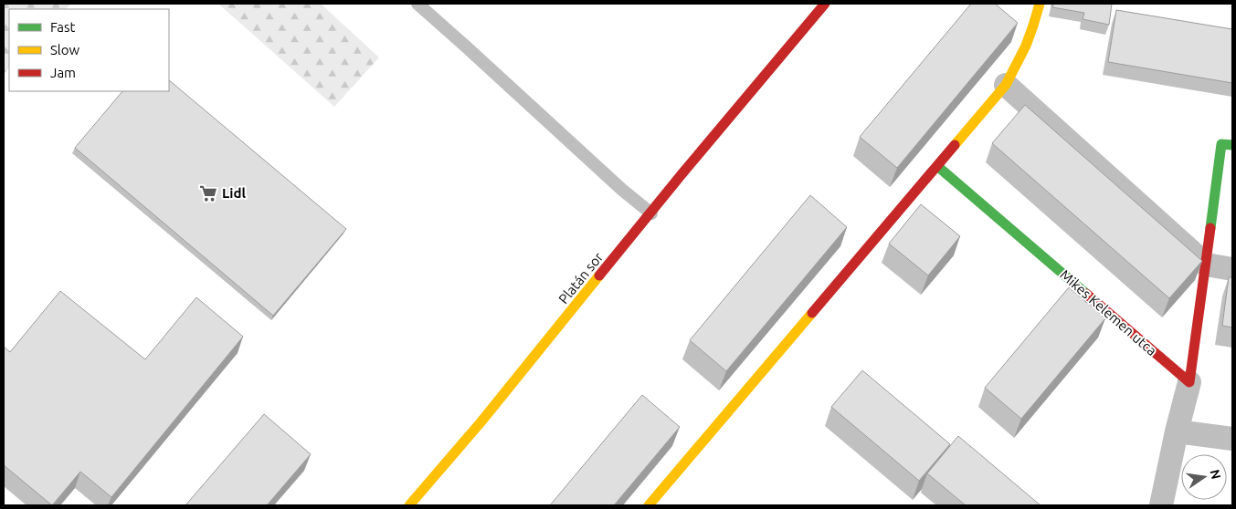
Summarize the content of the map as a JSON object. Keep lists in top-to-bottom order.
{
  "streets": {
    "street": ["Platán sor", "Mikes Kelemen utca"]
  },
  "places": {
    "supermarket": ["Lidl"]
  },
  "legend": ["Fast", "Slow", "Jam"],
  "north": "right"
}
